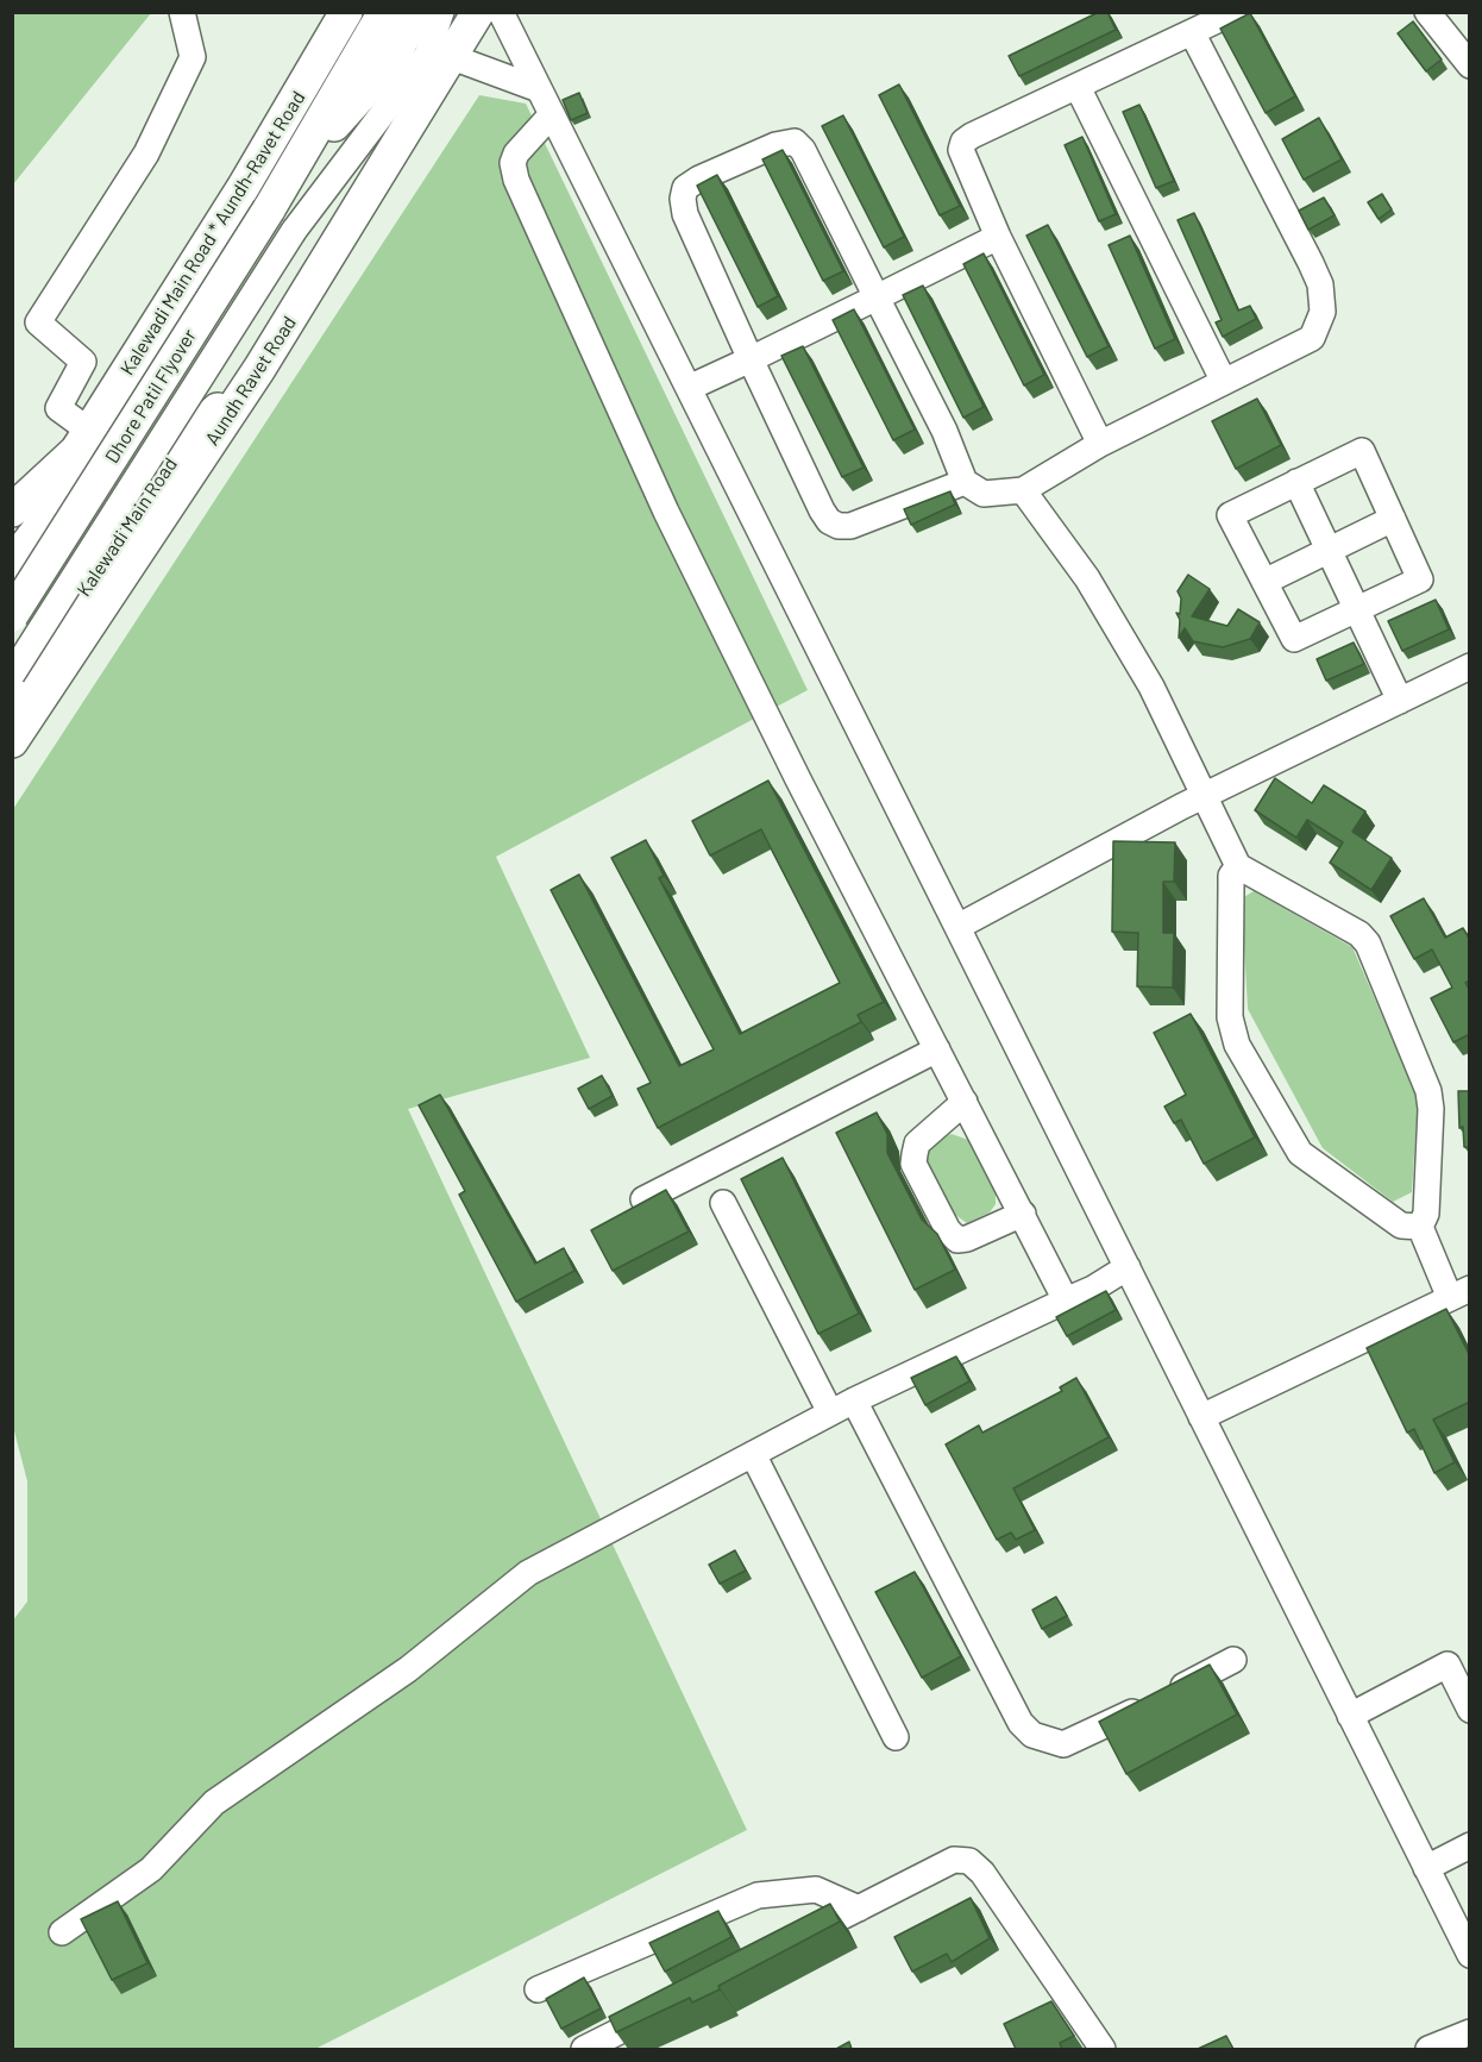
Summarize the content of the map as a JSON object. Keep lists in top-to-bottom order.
{
  "streets": {
    "main road": [
      "Kalewadi Main Road * Aundh-Ravet Road",
      "Aundh Ravet Road",
      "Dhore Patil Flyover",
      "Kalewadi Main Road"
    ]
  },
  "crossings": [
    ["Aundh Ravet Road", "Kalewadi Main Road"]
  ]
}
